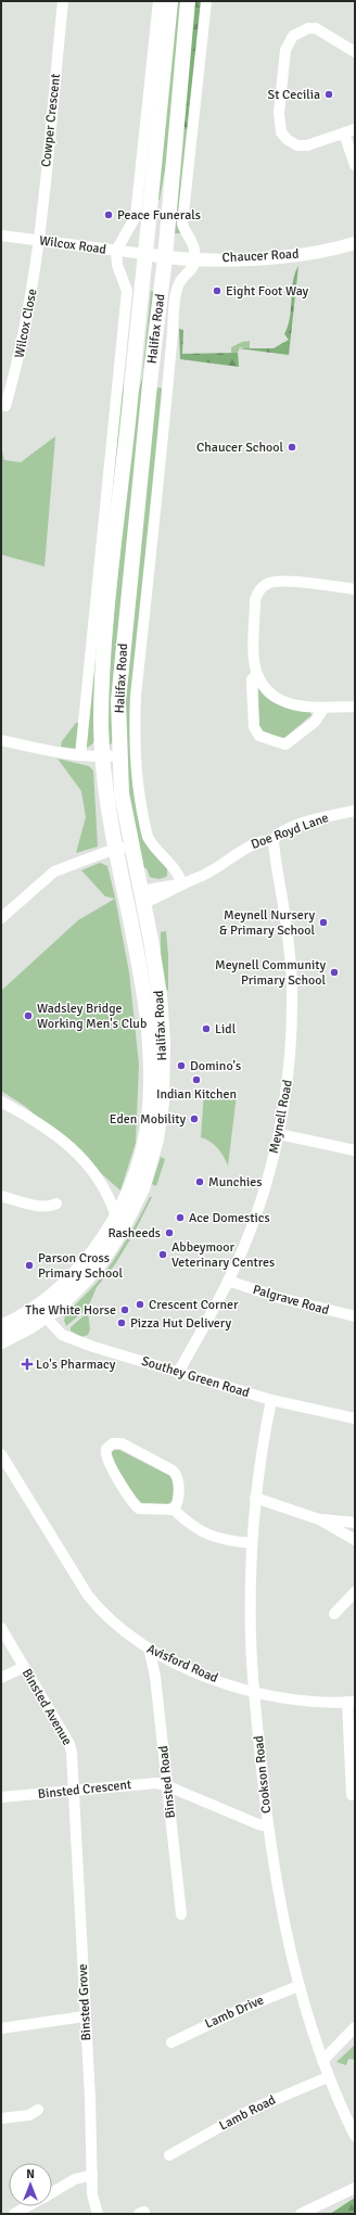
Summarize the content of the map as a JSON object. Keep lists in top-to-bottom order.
{
  "streets": {
    "highway": ["Halifax Road"],
    "main road": ["Chaucer Road"],
    "street": [
      "Cowper Crescent",
      "Wilcox Road",
      "Wilcox Close",
      "Doe Royd Lane",
      "Meynell Road",
      "Palgrave Road",
      "Southey Green Road",
      "Avisford Road",
      "Binsted Avenue",
      "Cookson Road",
      "Binsted Road",
      "Binsted Crescent",
      "Binsted Grove",
      "Lamb Drive",
      "Lamb Road"
    ]
  },
  "crossings": [
    ["Cowper Crescent", "Wilcox Road"],
    ["Cowper Crescent", "Wilcox Close"],
    ["Wilcox Road", "Chaucer Road"],
    ["Wilcox Road", "Wilcox Close"],
    ["Wilcox Road", "Halifax Road"],
    ["Chaucer Road", "Halifax Road"],
    ["Halifax Road", "Doe Royd Lane"],
    ["Halifax Road", "Southey Green Road"],
    ["Doe Royd Lane", "Meynell Road"],
    ["Meynell Road", "Palgrave Road"],
    ["Meynell Road", "Southey Green Road"],
    ["Southey Green Road", "Cookson Road"],
    ["Avisford Road", "Cookson Road"],
    ["Avisford Road", "Binsted Road"],
    ["Binsted Avenue", "Binsted Crescent"],
    ["Binsted Avenue", "Binsted Grove"],
    ["Cookson Road", "Binsted Crescent"],
    ["Cookson Road", "Lamb Drive"],
    ["Cookson Road", "Lamb Road"],
    ["Binsted Road", "Binsted Crescent"],
    ["Binsted Crescent", "Binsted Grove"]
  ],
  "places": {
    "other": [
      "St Cecilia",
      "Peace Funerals",
      "Eight Foot Way",
      "Chaucer School",
      "Meynell Nursery & Primary School",
      "Meynell Community Primary School",
      "Wadsley Bridge Working Men's Club",
      "Lidl",
      "Domino's",
      "Indian Kitchen",
      "Eden Mobility",
      "Munchies",
      "Ace Domestics",
      "Rasheeds",
      "Abbeymoor Veterinary Centres",
      "Parson Cross Primary School",
      "Crescent Corner",
      "The White Horse",
      "Pizza Hut Delivery"
    ],
    "health": ["Lo's Pharmacy"]
  },
  "north": "top"
}
